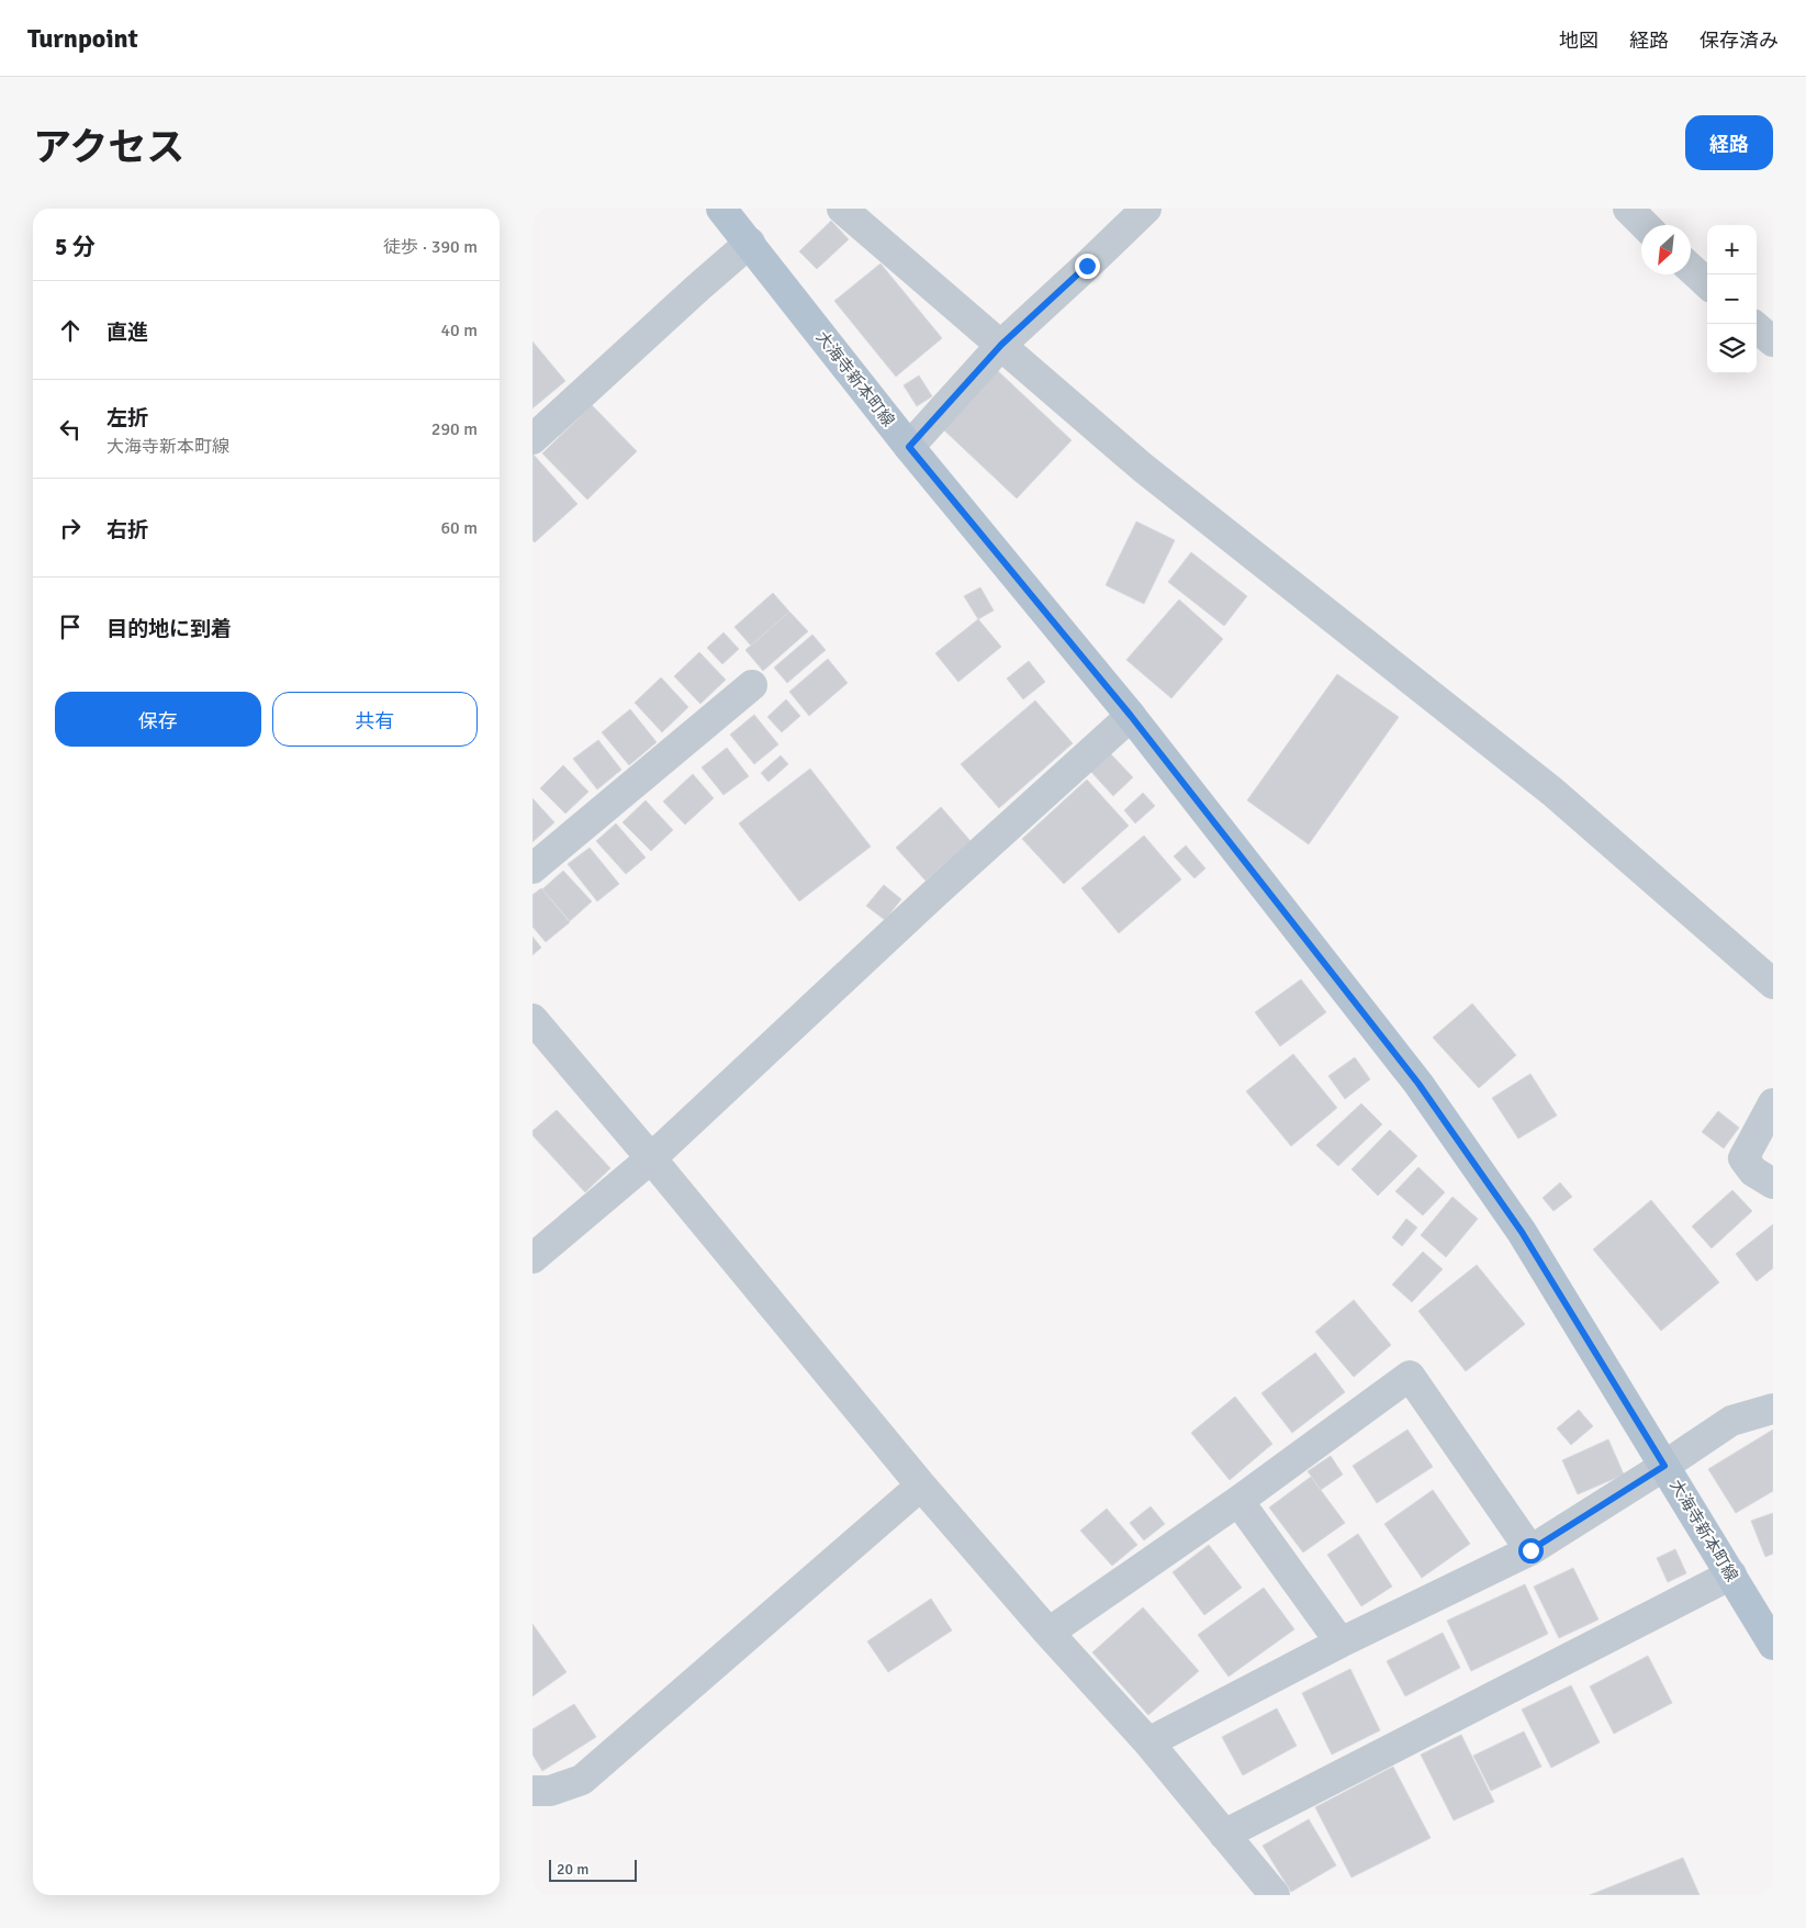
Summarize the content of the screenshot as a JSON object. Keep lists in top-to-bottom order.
{
  "streets": {
    "main road": ["大海寺新本町線"]
  },
  "scale_bar": "20 m",
  "north": "bottom left",
  "page": {
    "header": "Turnpoint",
    "nav": ["地図", "経路", "保存済み"],
    "title": "アクセス",
    "buttons": [
      "経路",
      ["保存", "共有"]
    ],
    "heading": ["5 分", "徒歩 · 390 m"],
    "map_buttons": ["+", "−"],
    "list": [
      ["直進", "40 m"],
      ["左折", "大海寺新本町線", "290 m"],
      ["右折", "60 m"],
      "目的地に到着"
    ],
    "scale": "20 m"
  }
}
